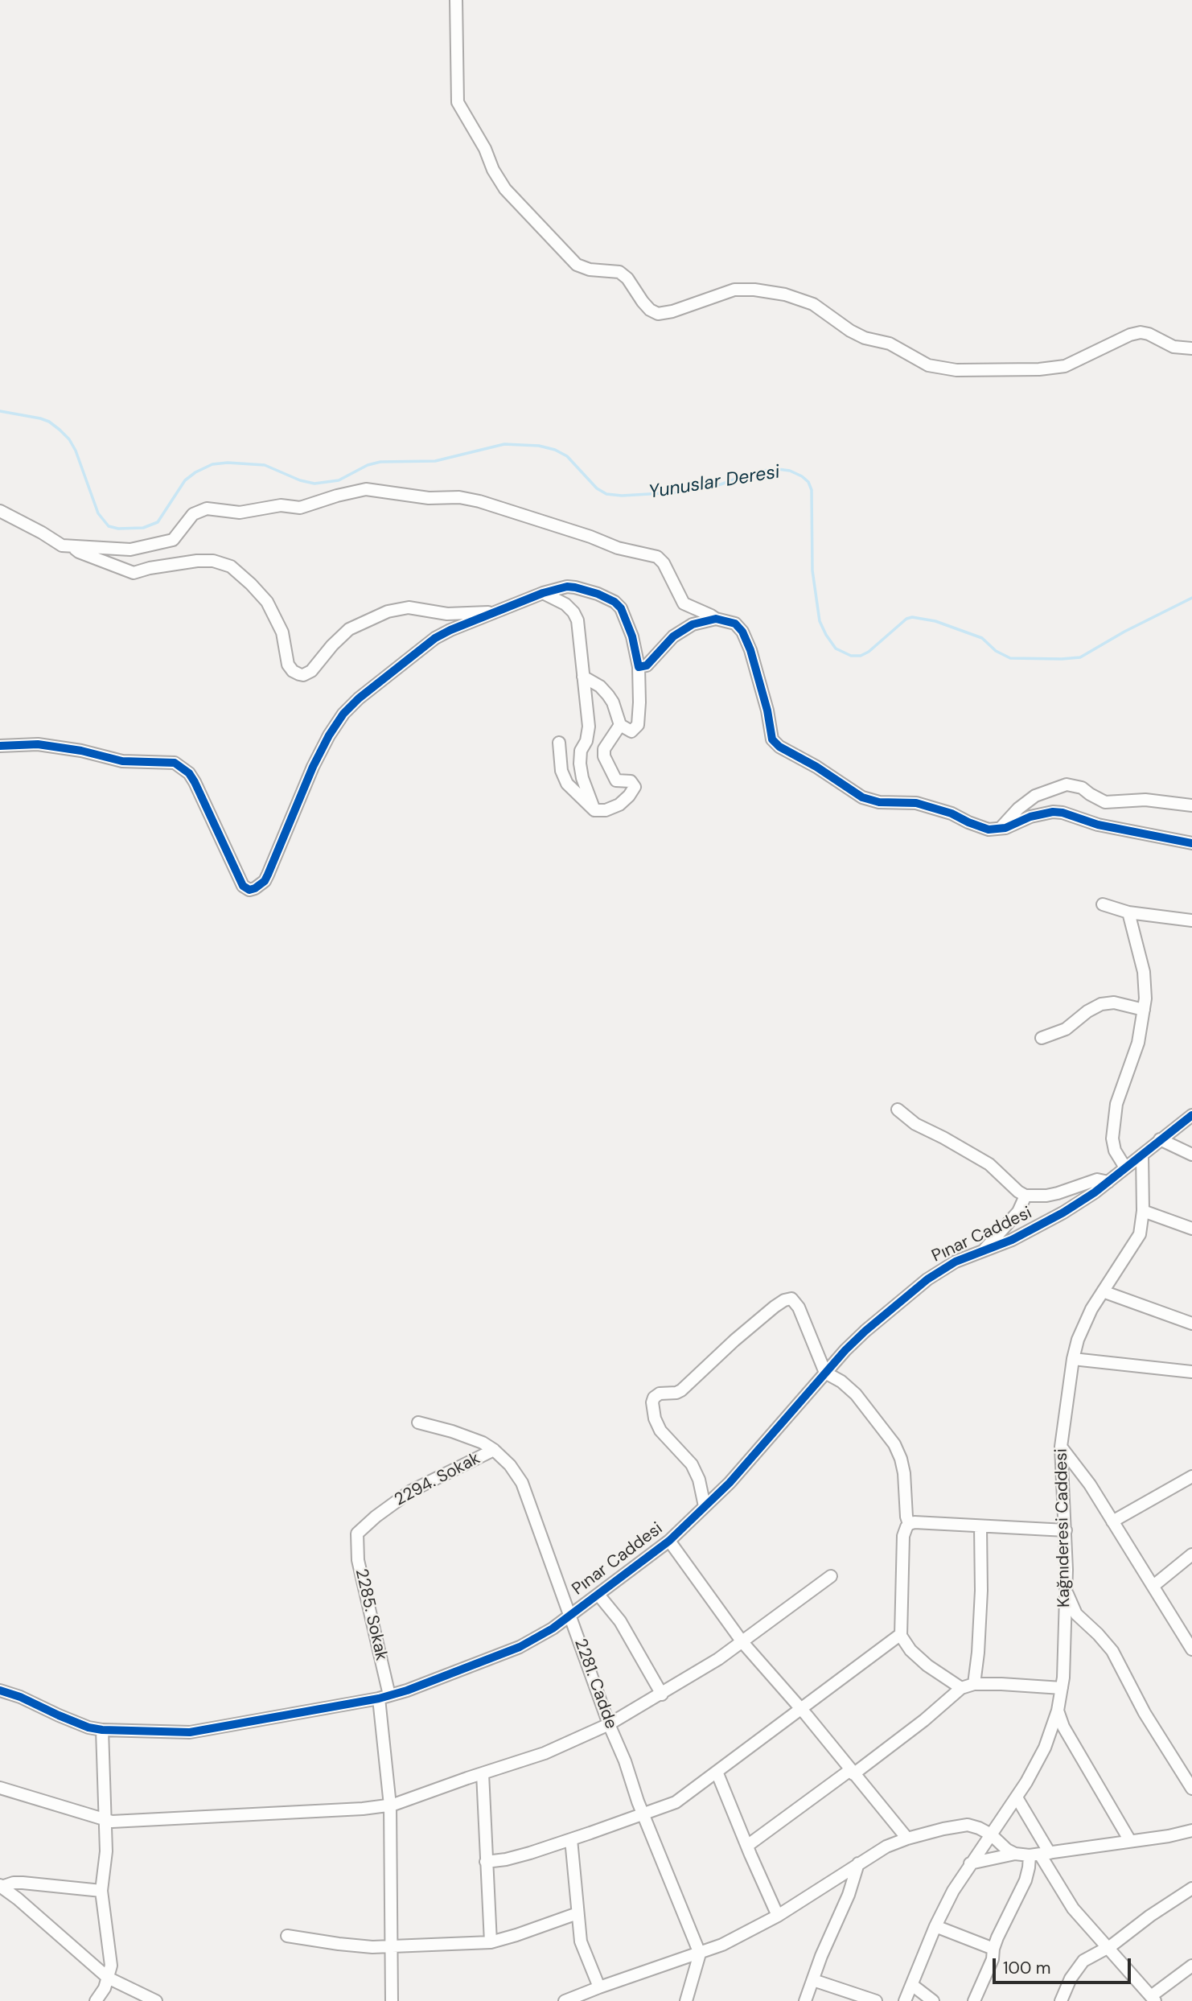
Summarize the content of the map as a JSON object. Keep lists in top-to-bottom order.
{
  "streets": {
    "street": [
      "Pınar Caddesi",
      "2294. Sokak",
      "Kağnıderesi Caddesi",
      "2285. Sokak",
      "2281. Cadde"
    ]
  },
  "crossings": [
    ["Pınar Caddesi", "Kağnıderesi Caddesi"],
    ["Pınar Caddesi", "2285. Sokak"],
    ["Pınar Caddesi", "2281. Cadde"],
    ["2294. Sokak", "2285. Sokak"],
    ["2294. Sokak", "2281. Cadde"]
  ],
  "water": ["Yunuslar Deresi"],
  "scale_bar": "100 m"
}
